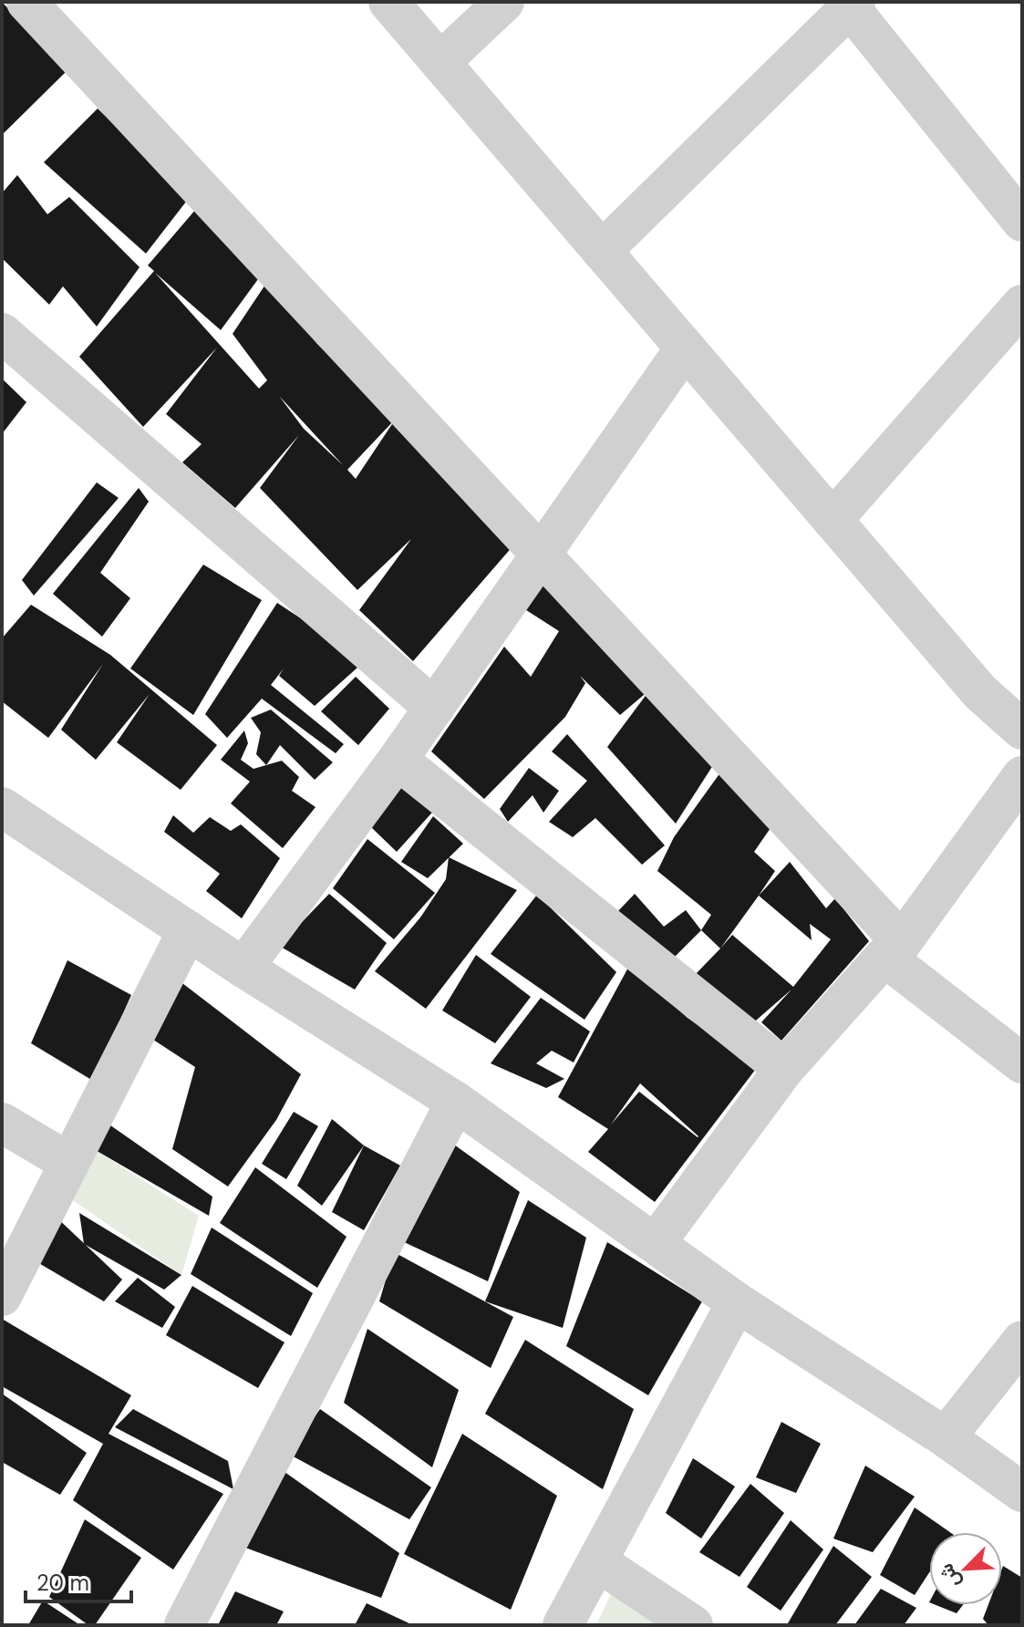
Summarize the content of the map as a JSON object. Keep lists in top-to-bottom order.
{
  "scale_bar": "20 m",
  "north": "bottom left"
}
